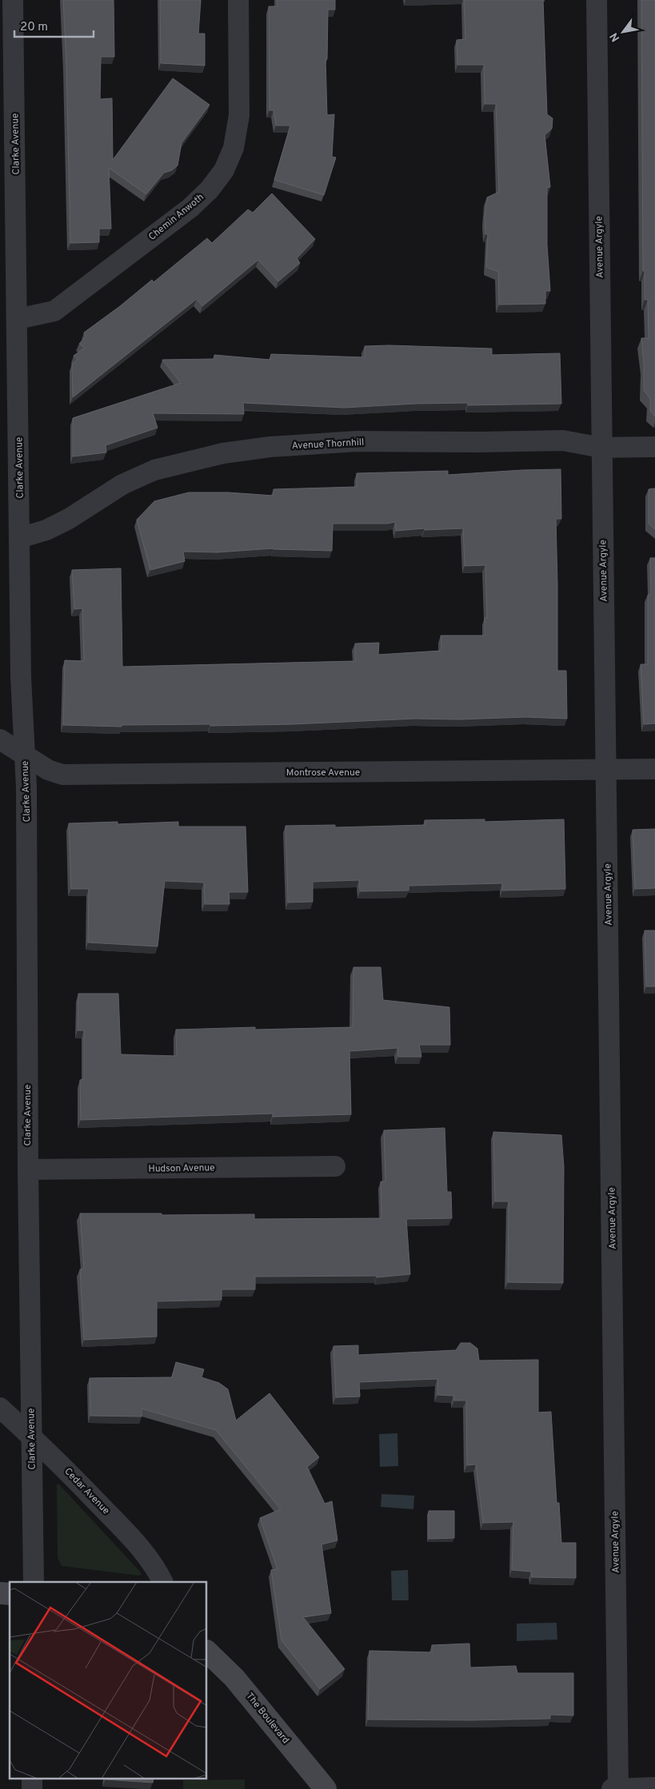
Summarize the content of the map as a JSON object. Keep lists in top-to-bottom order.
{
  "streets": {
    "main road": ["The Boulevard"],
    "street": [
      "Clarke Avenue",
      "Chemin Anwoth",
      "Avenue Argyle",
      "Avenue Thornhill",
      "Montrose Avenue",
      "Hudson Avenue",
      "Cedar Avenue"
    ]
  },
  "crossings": [
    ["Clarke Avenue", "Chemin Anwoth"],
    ["Clarke Avenue", "Avenue Thornhill"],
    ["Clarke Avenue", "Montrose Avenue"],
    ["Clarke Avenue", "Hudson Avenue"],
    ["Clarke Avenue", "Cedar Avenue"],
    ["Avenue Argyle", "Avenue Thornhill"],
    ["Avenue Argyle", "Montrose Avenue"]
  ],
  "scale_bar": "20 m",
  "north": "bottom left"
}
